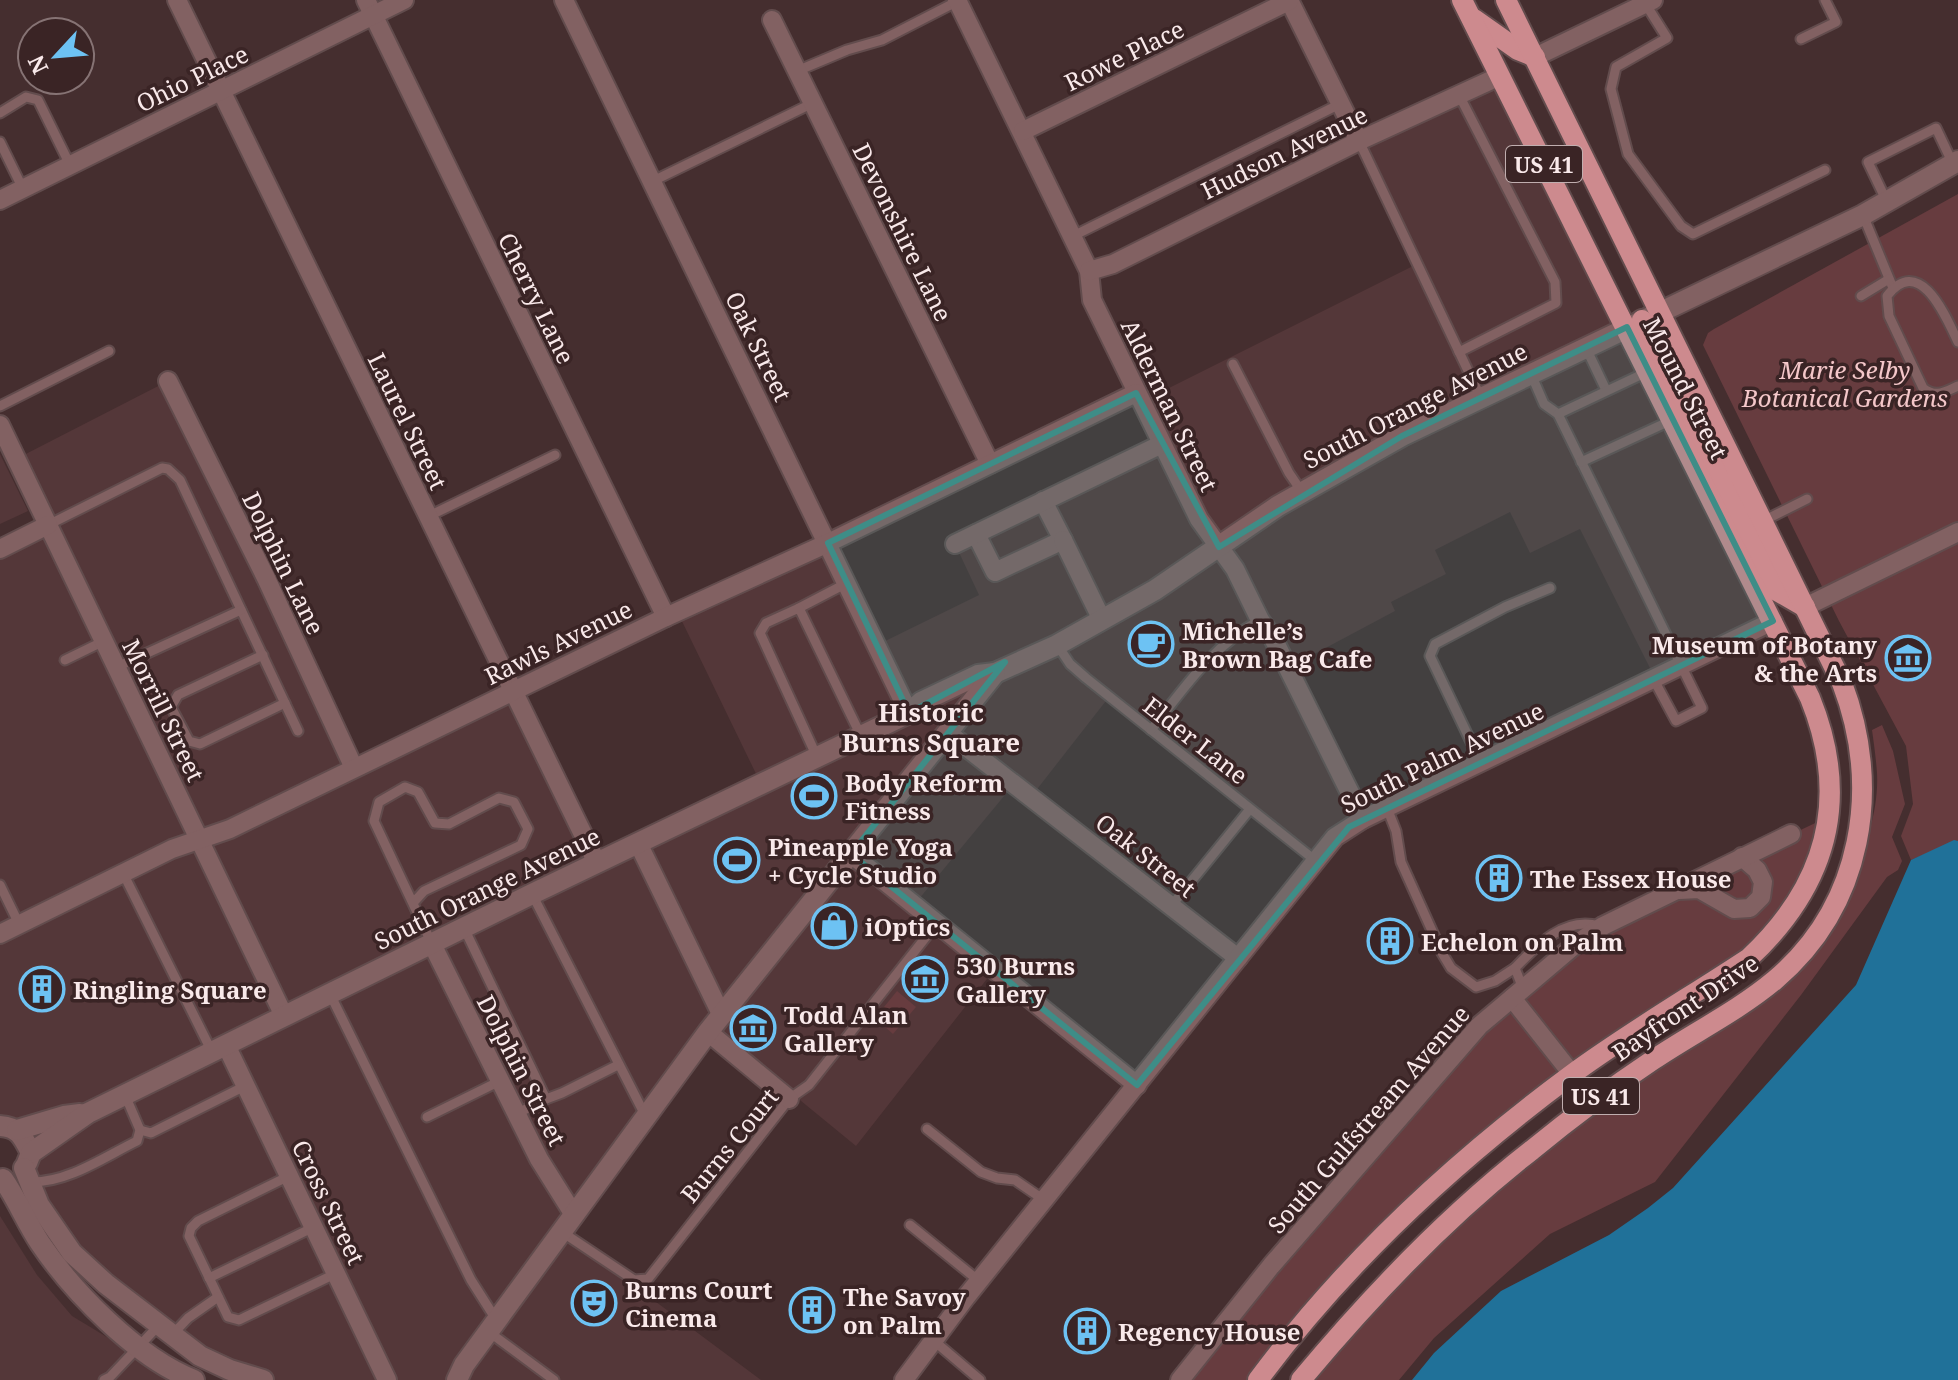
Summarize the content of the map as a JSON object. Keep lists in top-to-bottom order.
{
  "streets": {
    "main road": ["US 41", "Mound Street", "Bayfront Drive"],
    "street": [
      "Rowe Place",
      "Ohio Place",
      "Hudson Avenue",
      "Devonshire Lane",
      "Cherry Lane",
      "Oak Street",
      "Alderman Street",
      "South Orange Avenue",
      "Laurel Street",
      "Dolphin Lane",
      "Rawls Avenue",
      "Morrill Street",
      "South Palm Avenue",
      "Dolphin Street",
      "South Gulfstream Avenue",
      "Cross Street"
    ],
    "lane": ["Elder Lane", "Burns Court"]
  },
  "crossings": [
    ["Rowe Place", "Alderman Street"],
    ["Ohio Place", "Cherry Lane"],
    ["Ohio Place", "Laurel Street"],
    ["Hudson Avenue", "Mound Street"],
    ["Hudson Avenue", "Alderman Street"],
    ["US 41", "Mound Street"],
    ["US 41", "South Orange Avenue"],
    ["Devonshire Lane", "Rawls Avenue"],
    ["Cherry Lane", "Rawls Avenue"],
    ["Oak Street", "South Orange Avenue"],
    ["Oak Street", "Rawls Avenue"],
    ["Oak Street", "South Palm Avenue"],
    ["Mound Street", "South Orange Avenue"],
    ["Mound Street", "South Palm Avenue"],
    ["Mound Street", "Bayfront Drive"],
    ["Alderman Street", "South Orange Avenue"],
    ["Alderman Street", "Rawls Avenue"],
    ["Alderman Street", "South Palm Avenue"],
    ["South Orange Avenue", "Laurel Street"],
    ["South Orange Avenue", "Morrill Street"],
    ["South Orange Avenue", "Elder Lane"],
    ["South Orange Avenue", "Dolphin Street"],
    ["South Orange Avenue", "Cross Street"],
    ["Laurel Street", "Rawls Avenue"],
    ["Dolphin Lane", "Rawls Avenue"],
    ["Rawls Avenue", "Morrill Street"],
    ["Elder Lane", "South Palm Avenue"],
    ["Dolphin Street", "Burns Court"]
  ],
  "districts": ["Historic Burns Square"],
  "parks": ["Marie Selby Botanical Gardens"],
  "places": {
    "cafe": ["Michelle’s Brown Bag Cafe"],
    "museum": ["Museum of Botany & the Arts", "530 Burns Gallery", "Todd Alan Gallery"],
    "sports": ["Body Reform Fitness", "Pineapple Yoga + Cycle Studio"],
    "building": [
      "The Essex House",
      "Echelon on Palm",
      "Ringling Square",
      "The Savoy on Palm",
      "Regency House"
    ],
    "shop": ["iOptics"],
    "theatre": ["Burns Court Cinema"]
  },
  "north": "bottom left"
}
